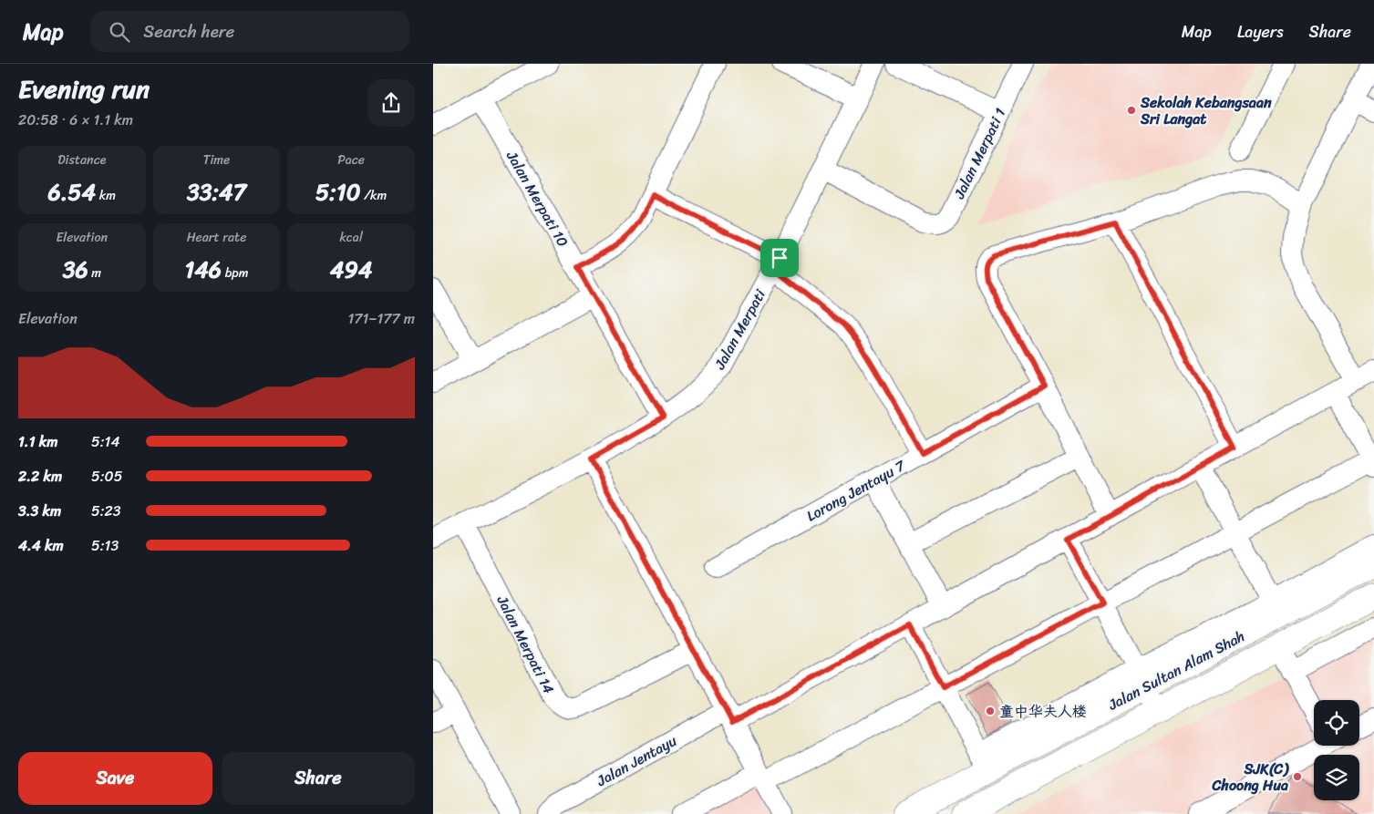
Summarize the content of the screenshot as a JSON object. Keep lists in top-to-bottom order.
{
  "streets": {
    "highway": ["Jalan Sultan Alam Shah"],
    "street": [
      "Jalan Merpati 1",
      "Jalan Merpati 10",
      "Jalan Merpati",
      "Lorong Jentayu 7",
      "Jalan Merpati 14",
      "Jalan Jentayu"
    ]
  },
  "crossings": [
    ["Jalan Merpati 1", "Jalan Merpati"],
    ["Jalan Merpati 10", "Jalan Merpati"],
    ["Jalan Merpati", "Jalan Merpati 14"]
  ],
  "places": ["Sekolah Kebangsaan Sri Langat", "童中华夫人楼", "SJK(C) Choong Hua"],
  "page": {
    "header": "Map",
    "search": "Search here",
    "nav": ["Map", "Layers", "Share"],
    "heading": ["Evening run", "20:58 · 6 × 1.1 km"],
    "stats": [
      ["Distance", "6.54 km"],
      ["Time", "33:47"],
      ["Pace", "5:10 /km"],
      ["Elevation", "36 m"],
      ["Heart rate", "146 bpm"],
      ["kcal", "494"]
    ],
    "chart": ["Elevation", "171–177 m"],
    "list": [
      {
        "name": "1.1 km",
        "note": "5:14"
      },
      {
        "name": "2.2 km",
        "note": "5:05"
      },
      {
        "name": "3.3 km",
        "note": "5:23"
      },
      {
        "name": "4.4 km",
        "note": "5:13"
      }
    ],
    "buttons": ["Save", "Share"]
  }
}
